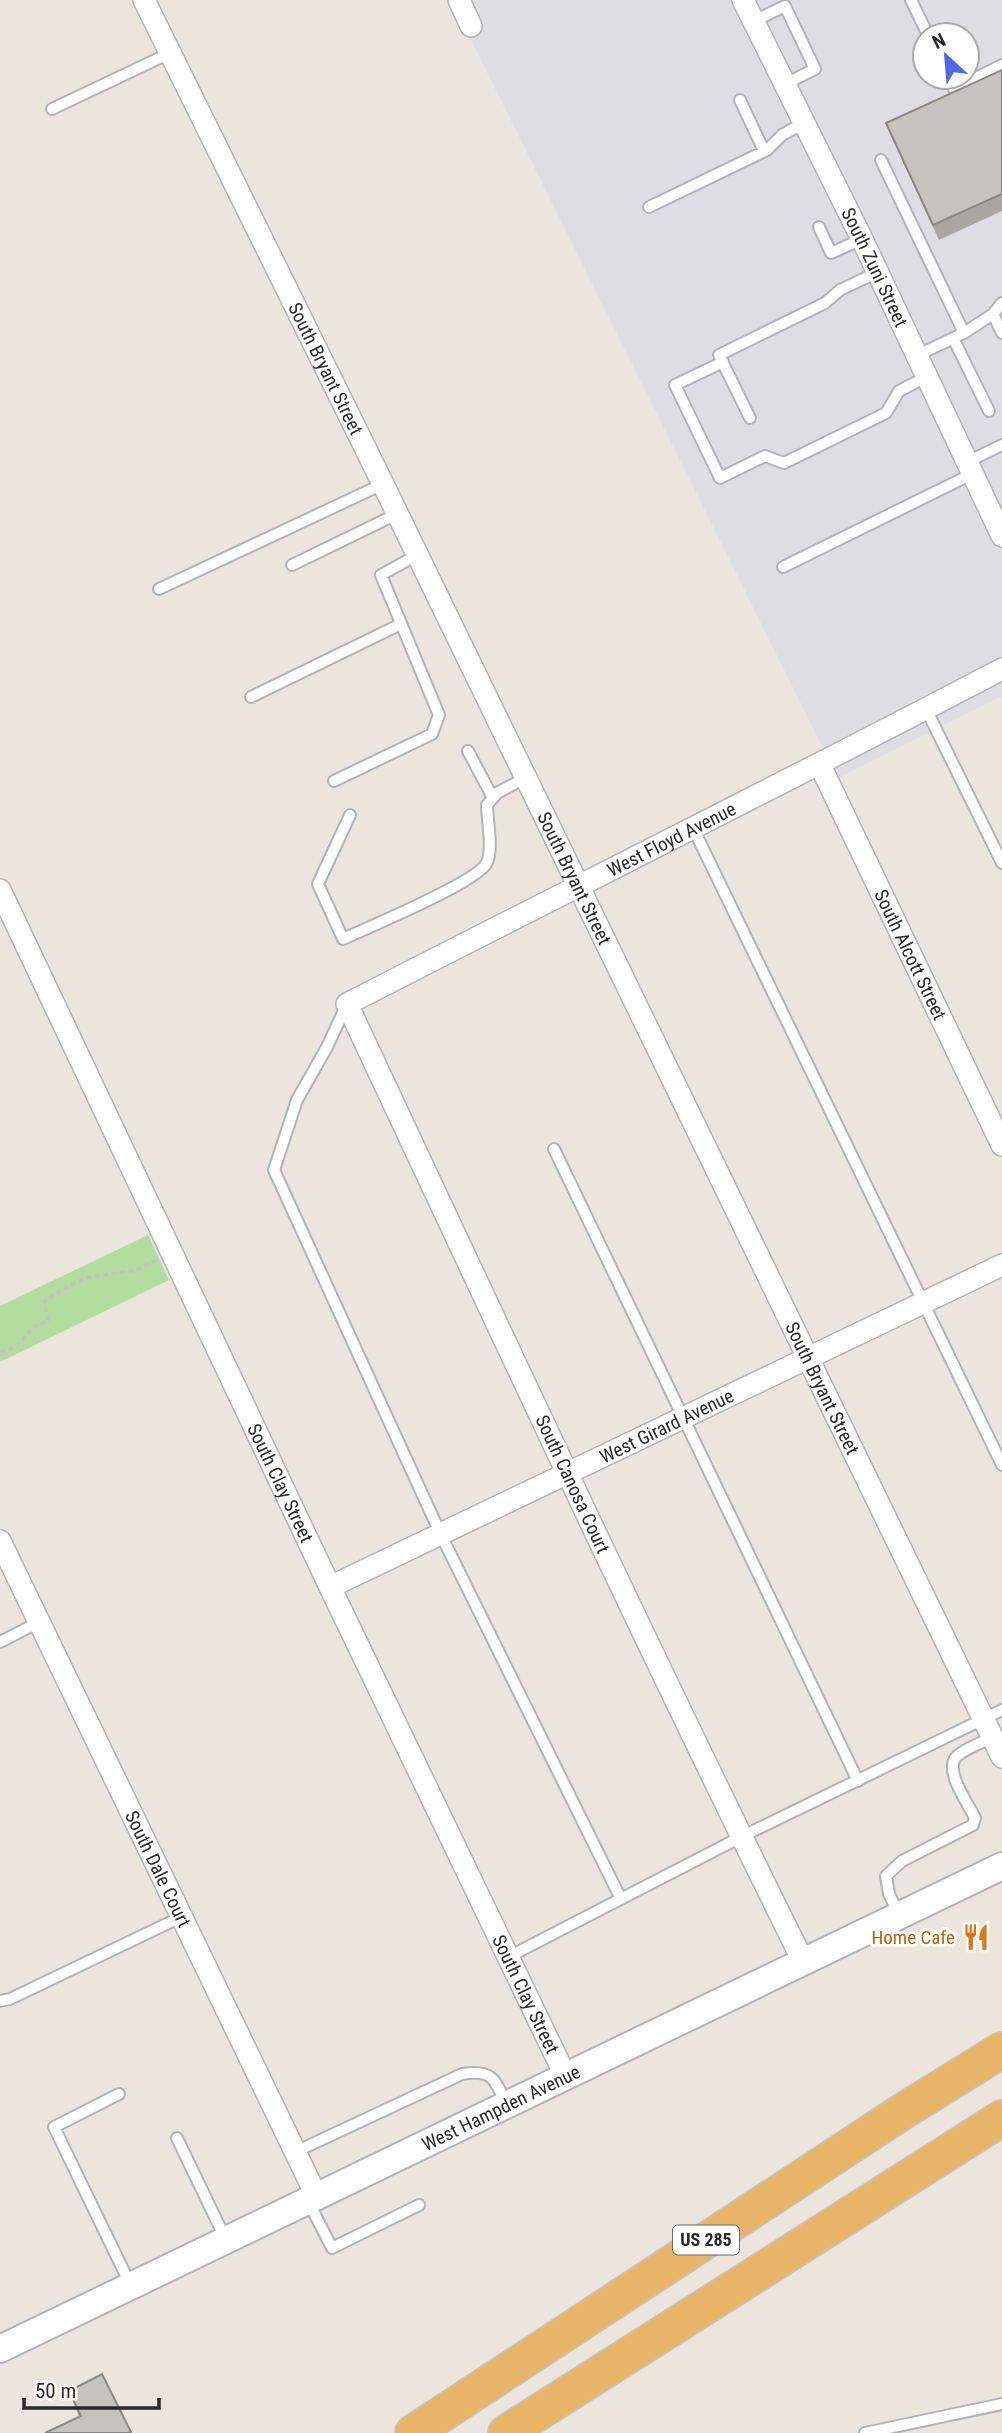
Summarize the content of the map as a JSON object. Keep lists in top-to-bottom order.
{
  "streets": {
    "highway": ["US 285"],
    "street": [
      "South Zuni Street",
      "South Bryant Street",
      "West Floyd Avenue",
      "South Alcott Street",
      "West Girard Avenue",
      "South Clay Street",
      "South Canosa Court",
      "South Dale Court",
      "West Hampden Avenue"
    ]
  },
  "crossings": [
    ["South Bryant Street", "West Floyd Avenue"],
    ["South Bryant Street", "West Girard Avenue"],
    ["West Floyd Avenue", "South Alcott Street"],
    ["West Floyd Avenue", "South Canosa Court"],
    ["West Girard Avenue", "South Clay Street"],
    ["West Girard Avenue", "South Canosa Court"],
    ["South Clay Street", "West Hampden Avenue"],
    ["South Canosa Court", "West Hampden Avenue"],
    ["South Dale Court", "West Hampden Avenue"]
  ],
  "places": {
    "restaurant": ["Home Cafe"]
  },
  "scale_bar": "50 m",
  "north": "top left"
}
